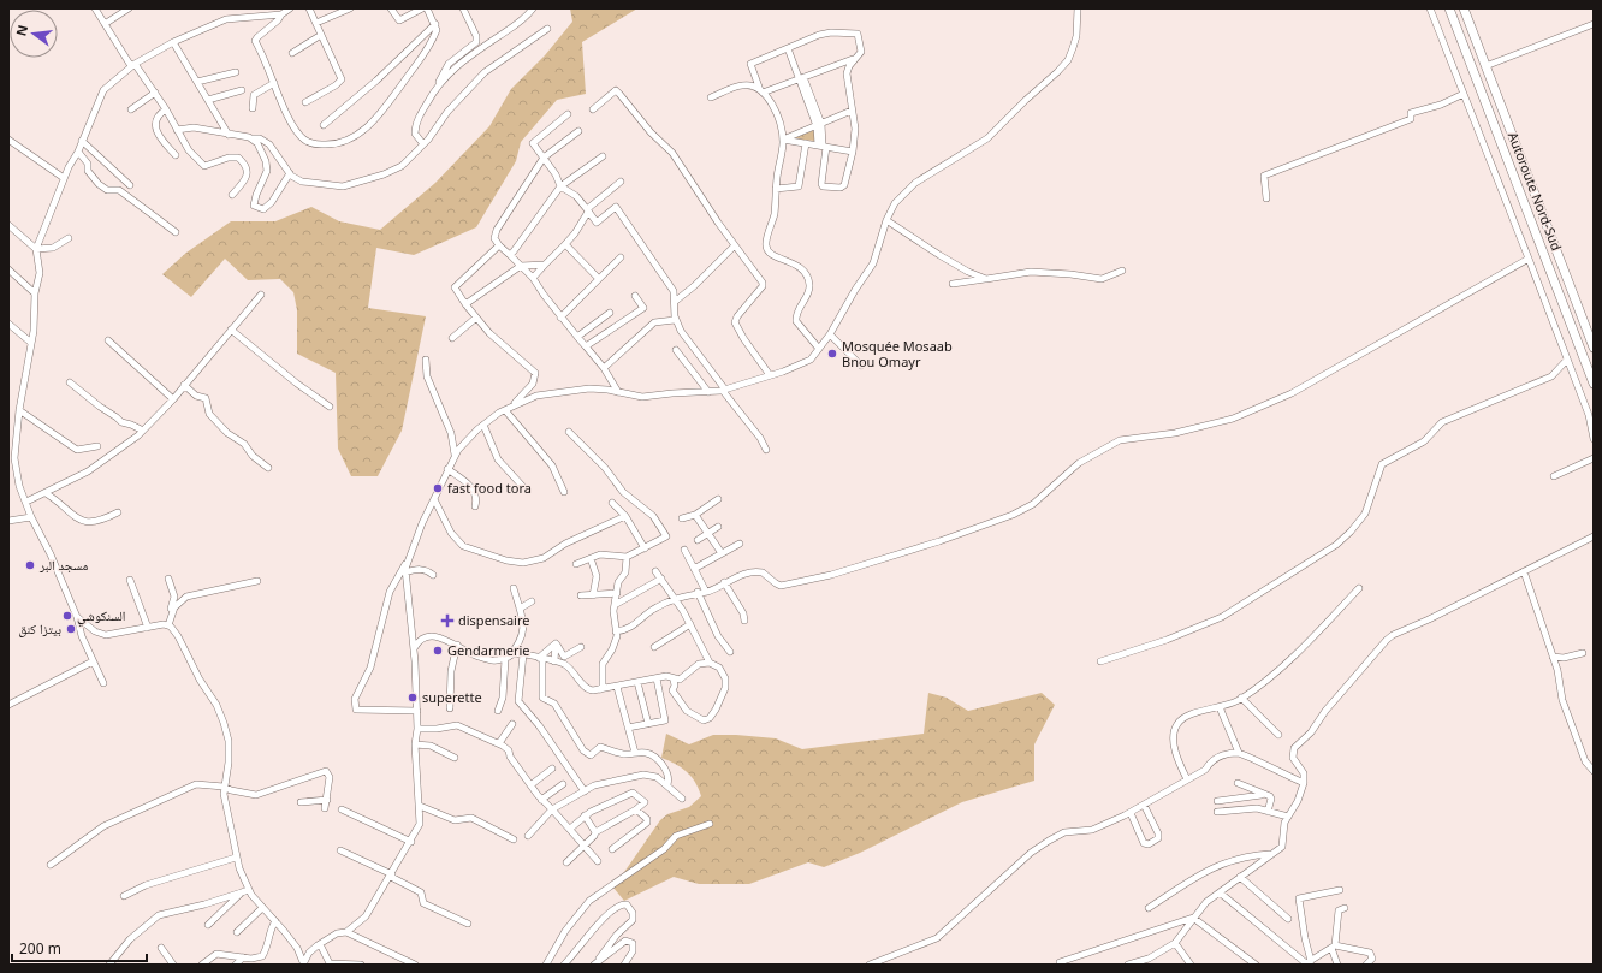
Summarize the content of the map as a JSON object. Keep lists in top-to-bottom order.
{
  "streets": {
    "highway": ["Autoroute Nord-Sud"]
  },
  "places": {
    "other": [
      "Mosquée Mosaab Bnou Omayr",
      "fast food tora",
      "مسجد البر",
      "السنكوشي",
      "بيتزا كنق",
      "Gendarmerie",
      "superette"
    ],
    "health": ["dispensaire"]
  },
  "scale_bar": "200 m",
  "north": "left"
}
